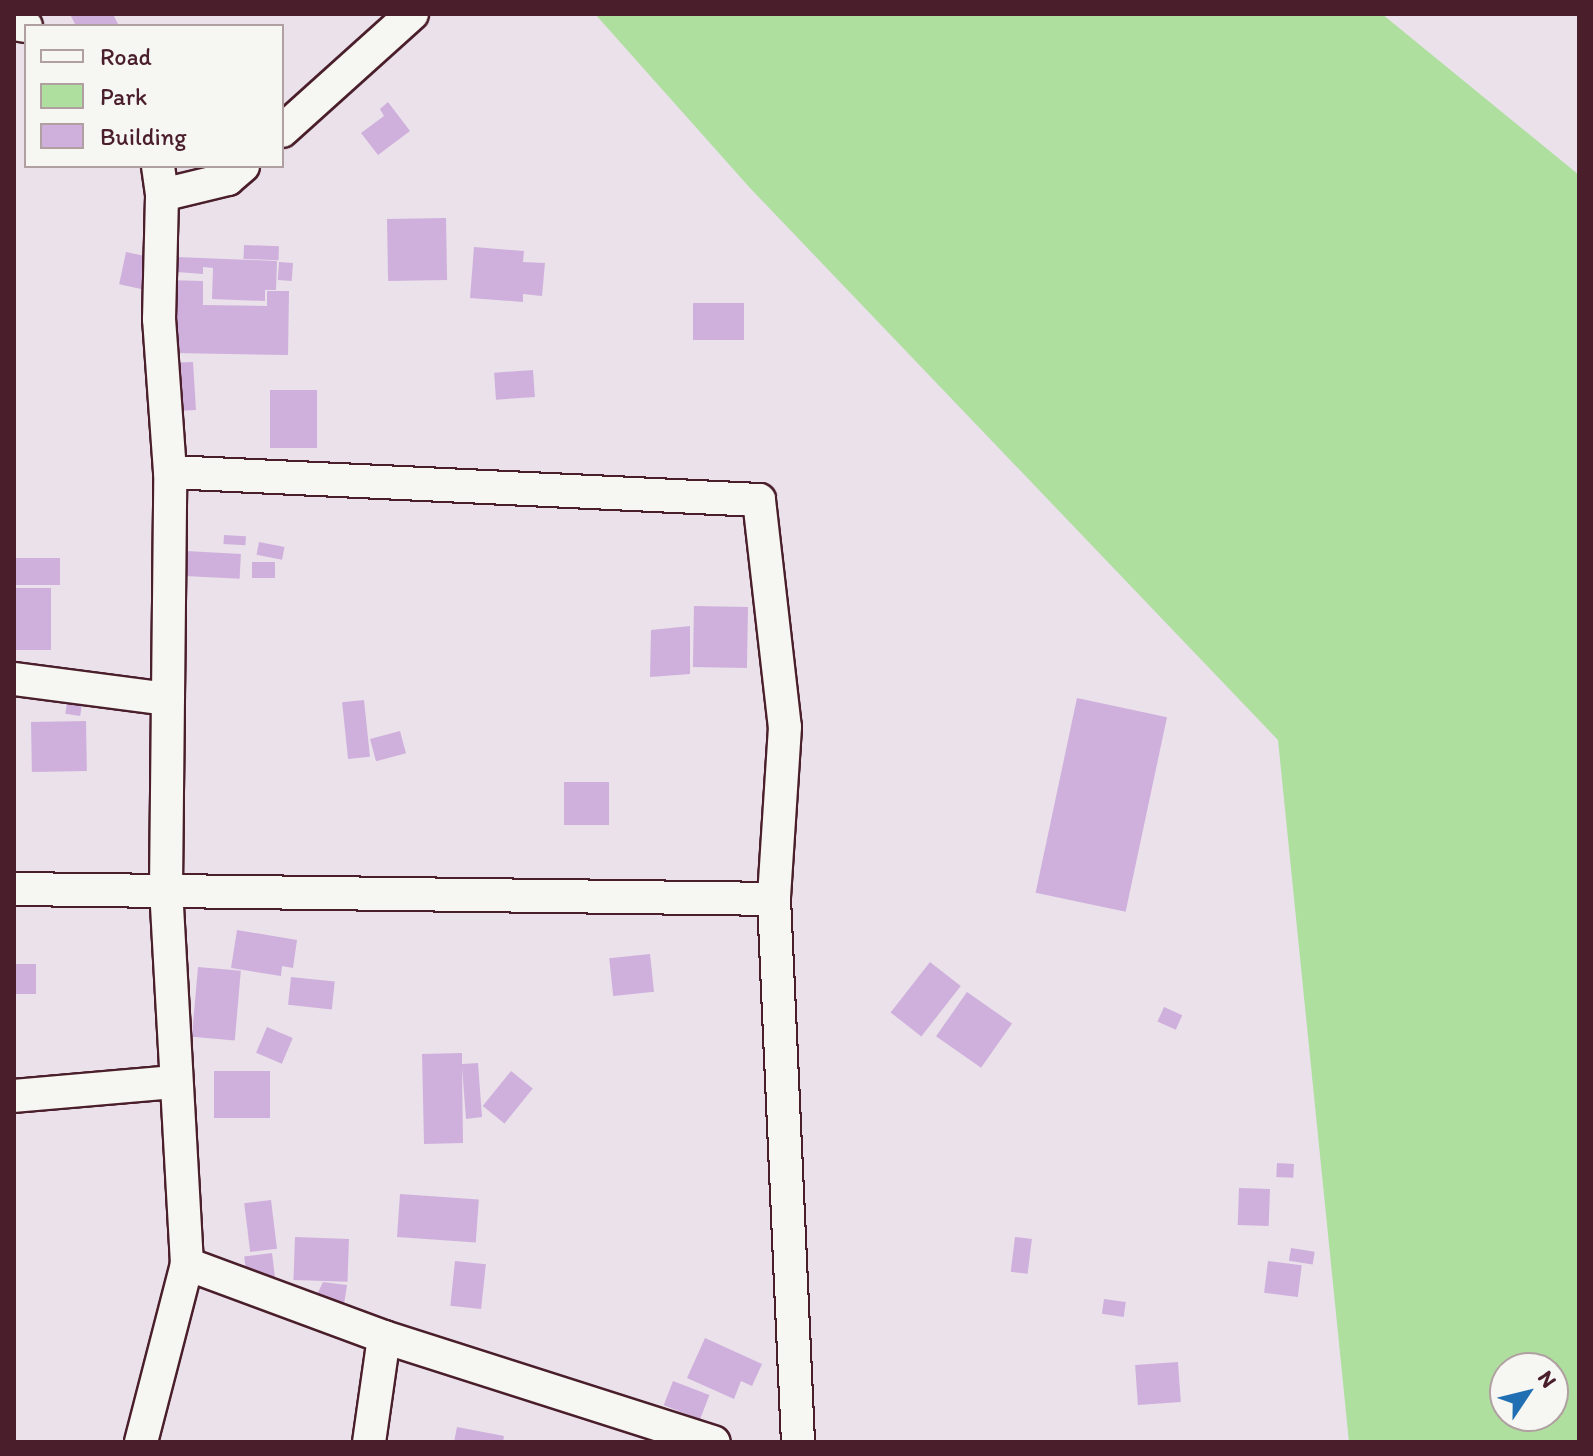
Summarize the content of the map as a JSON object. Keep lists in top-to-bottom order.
{
  "legend": ["Road", "Park", "Building"],
  "north": "top right"
}
